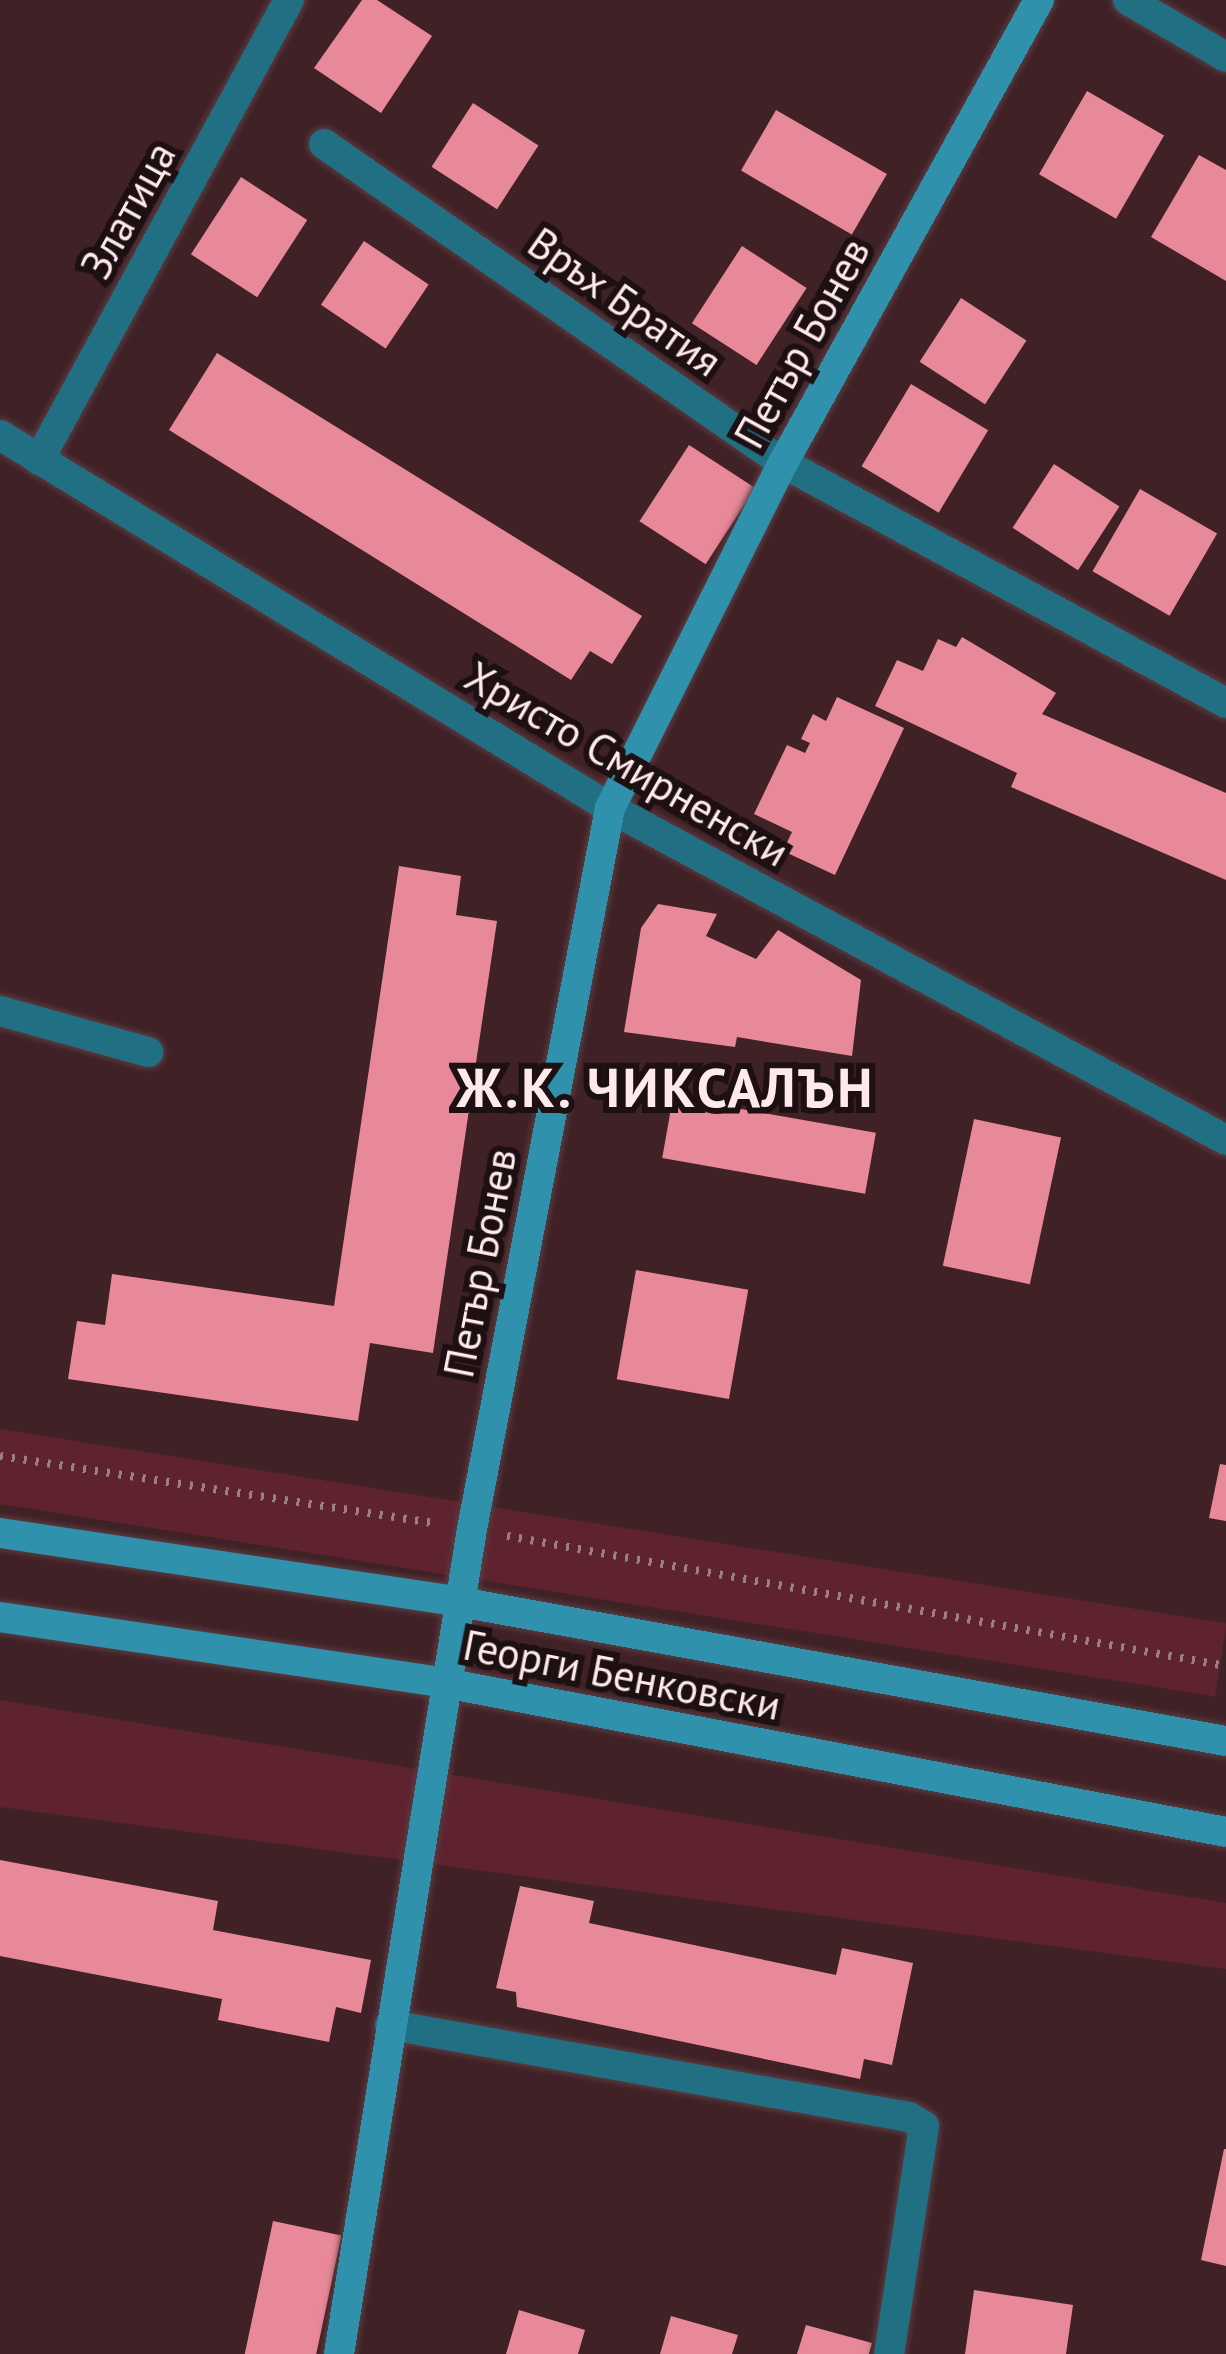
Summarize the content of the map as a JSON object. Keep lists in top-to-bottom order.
{
  "streets": {
    "street": [
      "Златица",
      "Връх Братия",
      "Петър Бонев",
      "Христо Смирненски",
      "Георги Бенковски"
    ]
  },
  "crossings": [
    ["Златица", "Христо Смирненски"],
    ["Връх Братия", "Петър Бонев"],
    ["Петър Бонев", "Христо Смирненски"],
    ["Петър Бонев", "Георги Бенковски"]
  ],
  "districts": ["Ж.К. ЧИКСАЛЪН"]
}
